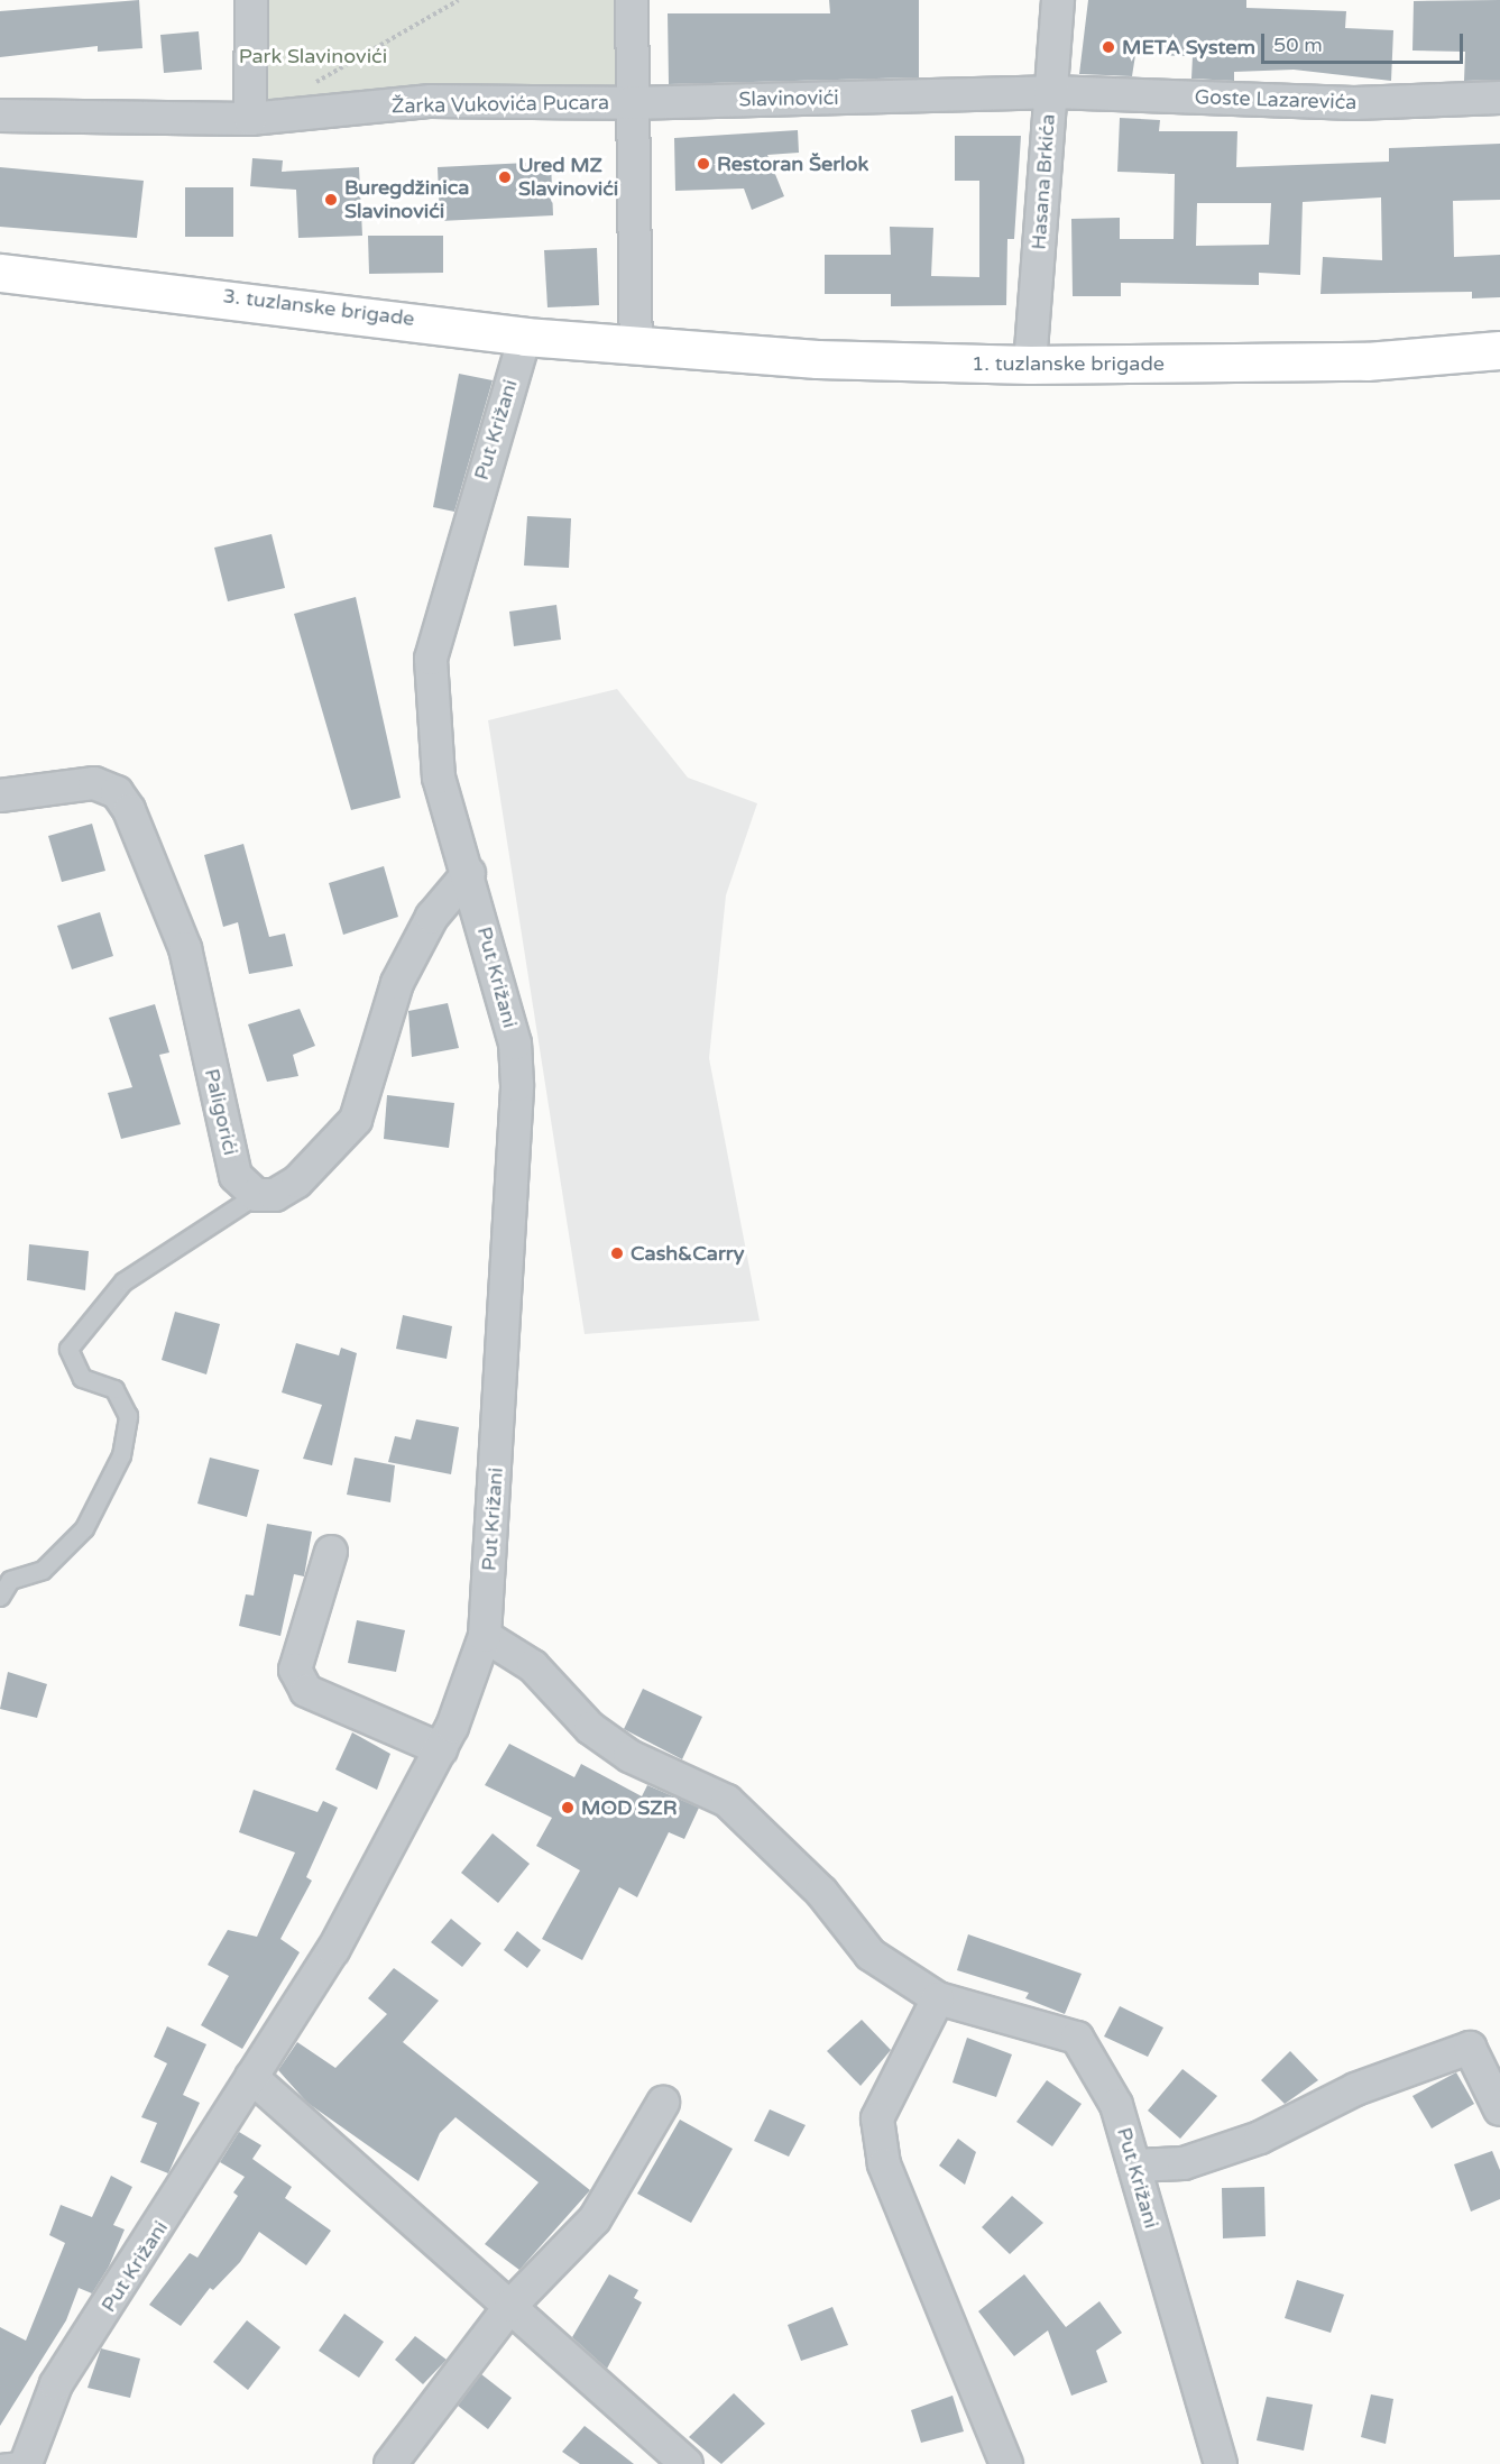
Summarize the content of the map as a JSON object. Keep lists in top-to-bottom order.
{
  "streets": {
    "main road": ["3. tuzlanske brigade", "1. tuzlanske brigade"],
    "street": [
      "Slavinovići",
      "Goste Lazarevića",
      "Žarka Vukovića Pucara",
      "Hasana Brkića",
      "Put Križani",
      "Paligorići"
    ]
  },
  "crossings": [
    ["Slavinovići", "Goste Lazarevića"],
    ["Slavinovići", "Žarka Vukovića Pucara"],
    ["Slavinovići", "Hasana Brkića"],
    ["Goste Lazarevića", "Hasana Brkića"],
    ["Hasana Brkića", "1. tuzlanske brigade"],
    ["3. tuzlanske brigade", "1. tuzlanske brigade"],
    ["3. tuzlanske brigade", "Put Križani"]
  ],
  "parks": ["Park Slavinovići"],
  "places": [
    "META System",
    "Restoran Šerlok",
    "Ured MZ Slavinovići",
    "Buregdžinica Slavinovići",
    "Cash&Carry",
    "MOD SZR"
  ],
  "scale_bar": "50 m"
}
